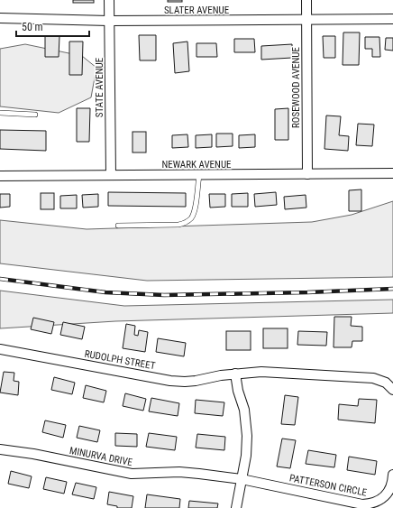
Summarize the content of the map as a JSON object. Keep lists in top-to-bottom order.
{
  "streets": {
    "street": [
      "SLATER AVENUE",
      "STATE AVENUE",
      "ROSEWOOD AVENUE",
      "NEWARK AVENUE",
      "RUDOLPH STREET",
      "MINURVA DRIVE",
      "PATTERSON CIRCLE"
    ]
  },
  "crossings": [
    ["SLATER AVENUE", "STATE AVENUE"],
    ["SLATER AVENUE", "ROSEWOOD AVENUE"],
    ["STATE AVENUE", "NEWARK AVENUE"],
    ["ROSEWOOD AVENUE", "NEWARK AVENUE"],
    ["MINURVA DRIVE", "PATTERSON CIRCLE"]
  ],
  "scale_bar": "50 m"
}
